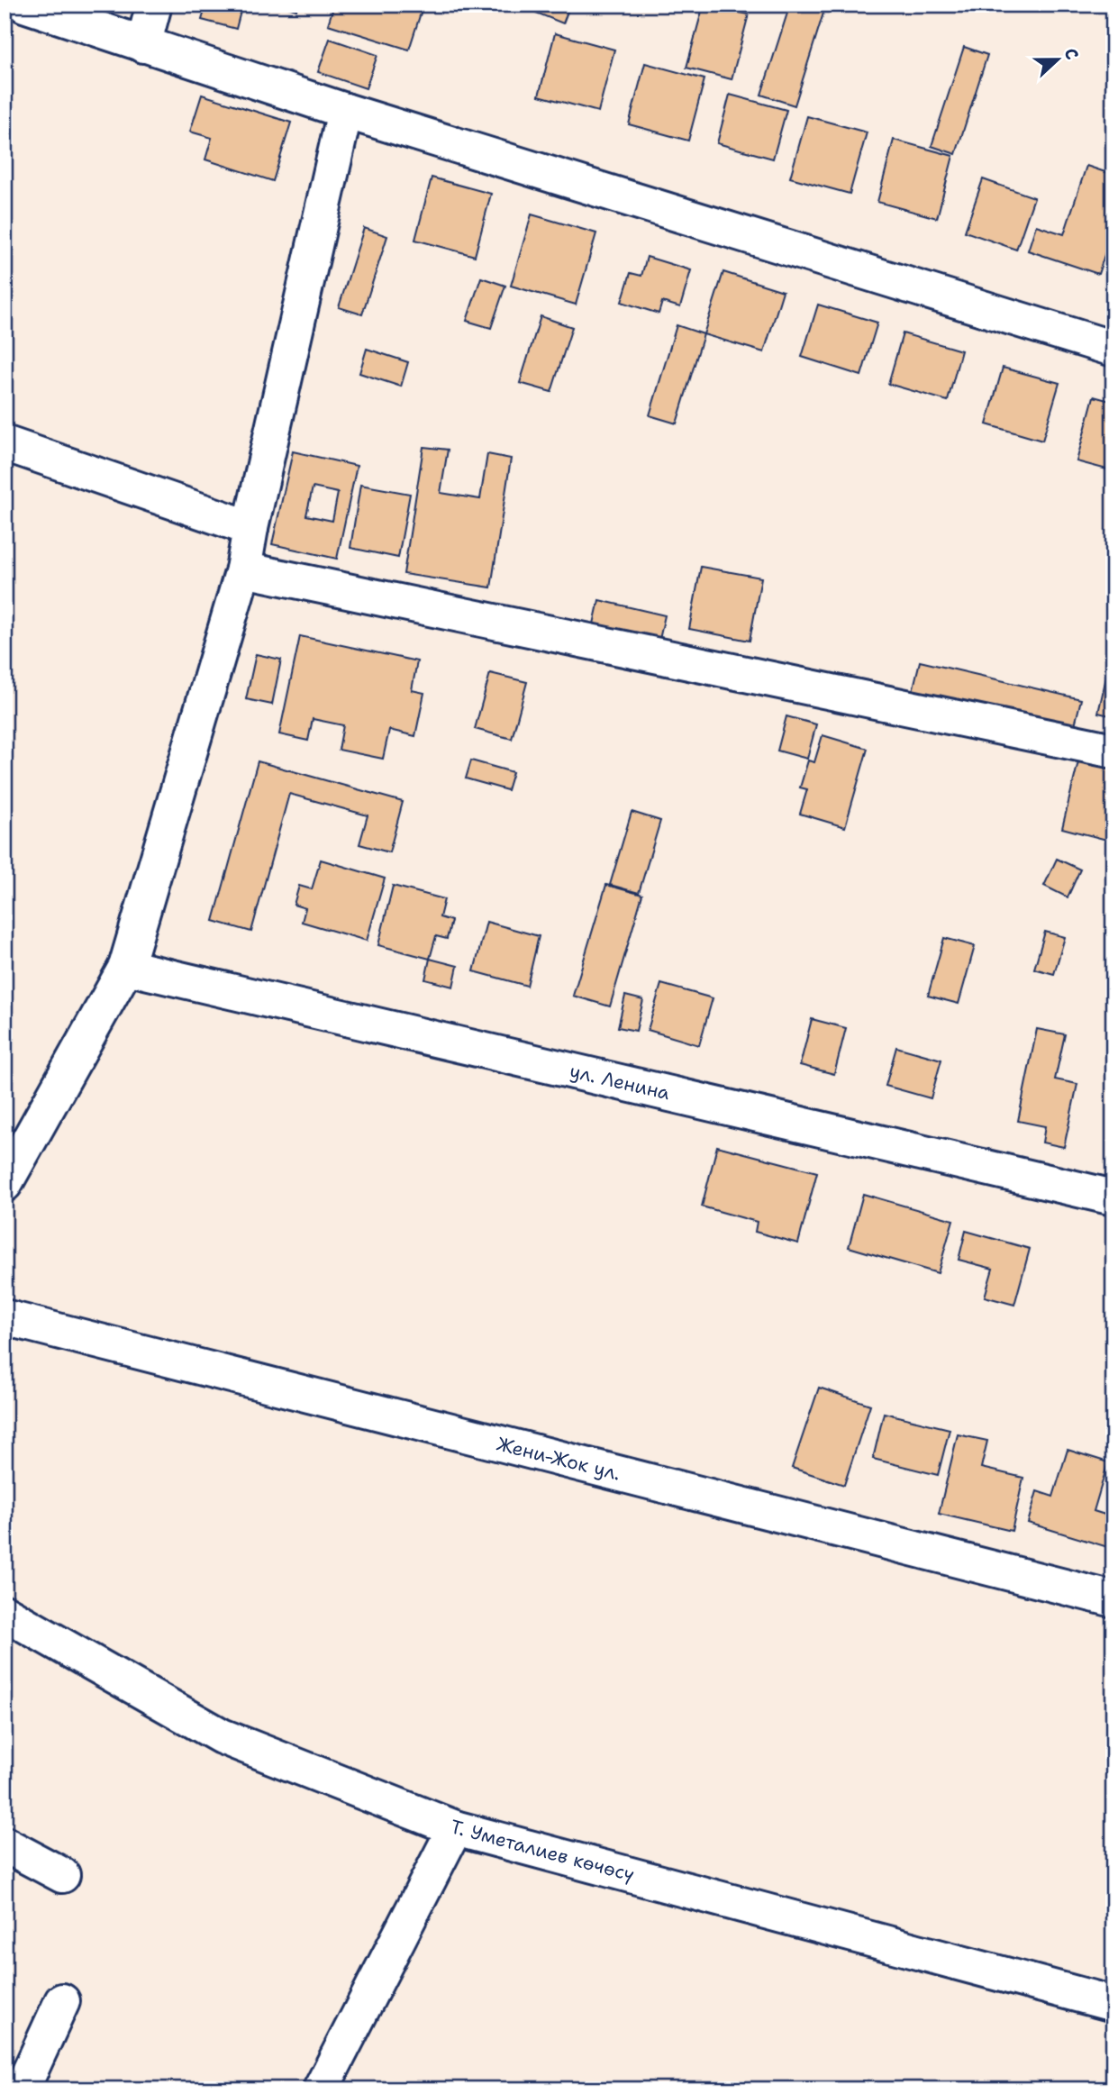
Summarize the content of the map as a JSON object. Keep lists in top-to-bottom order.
{
  "streets": {
    "street": ["ул. Ленина", "Жени-Жок ул.", "Т. Уметалиев көчөсү"]
  },
  "north": "right"
}
